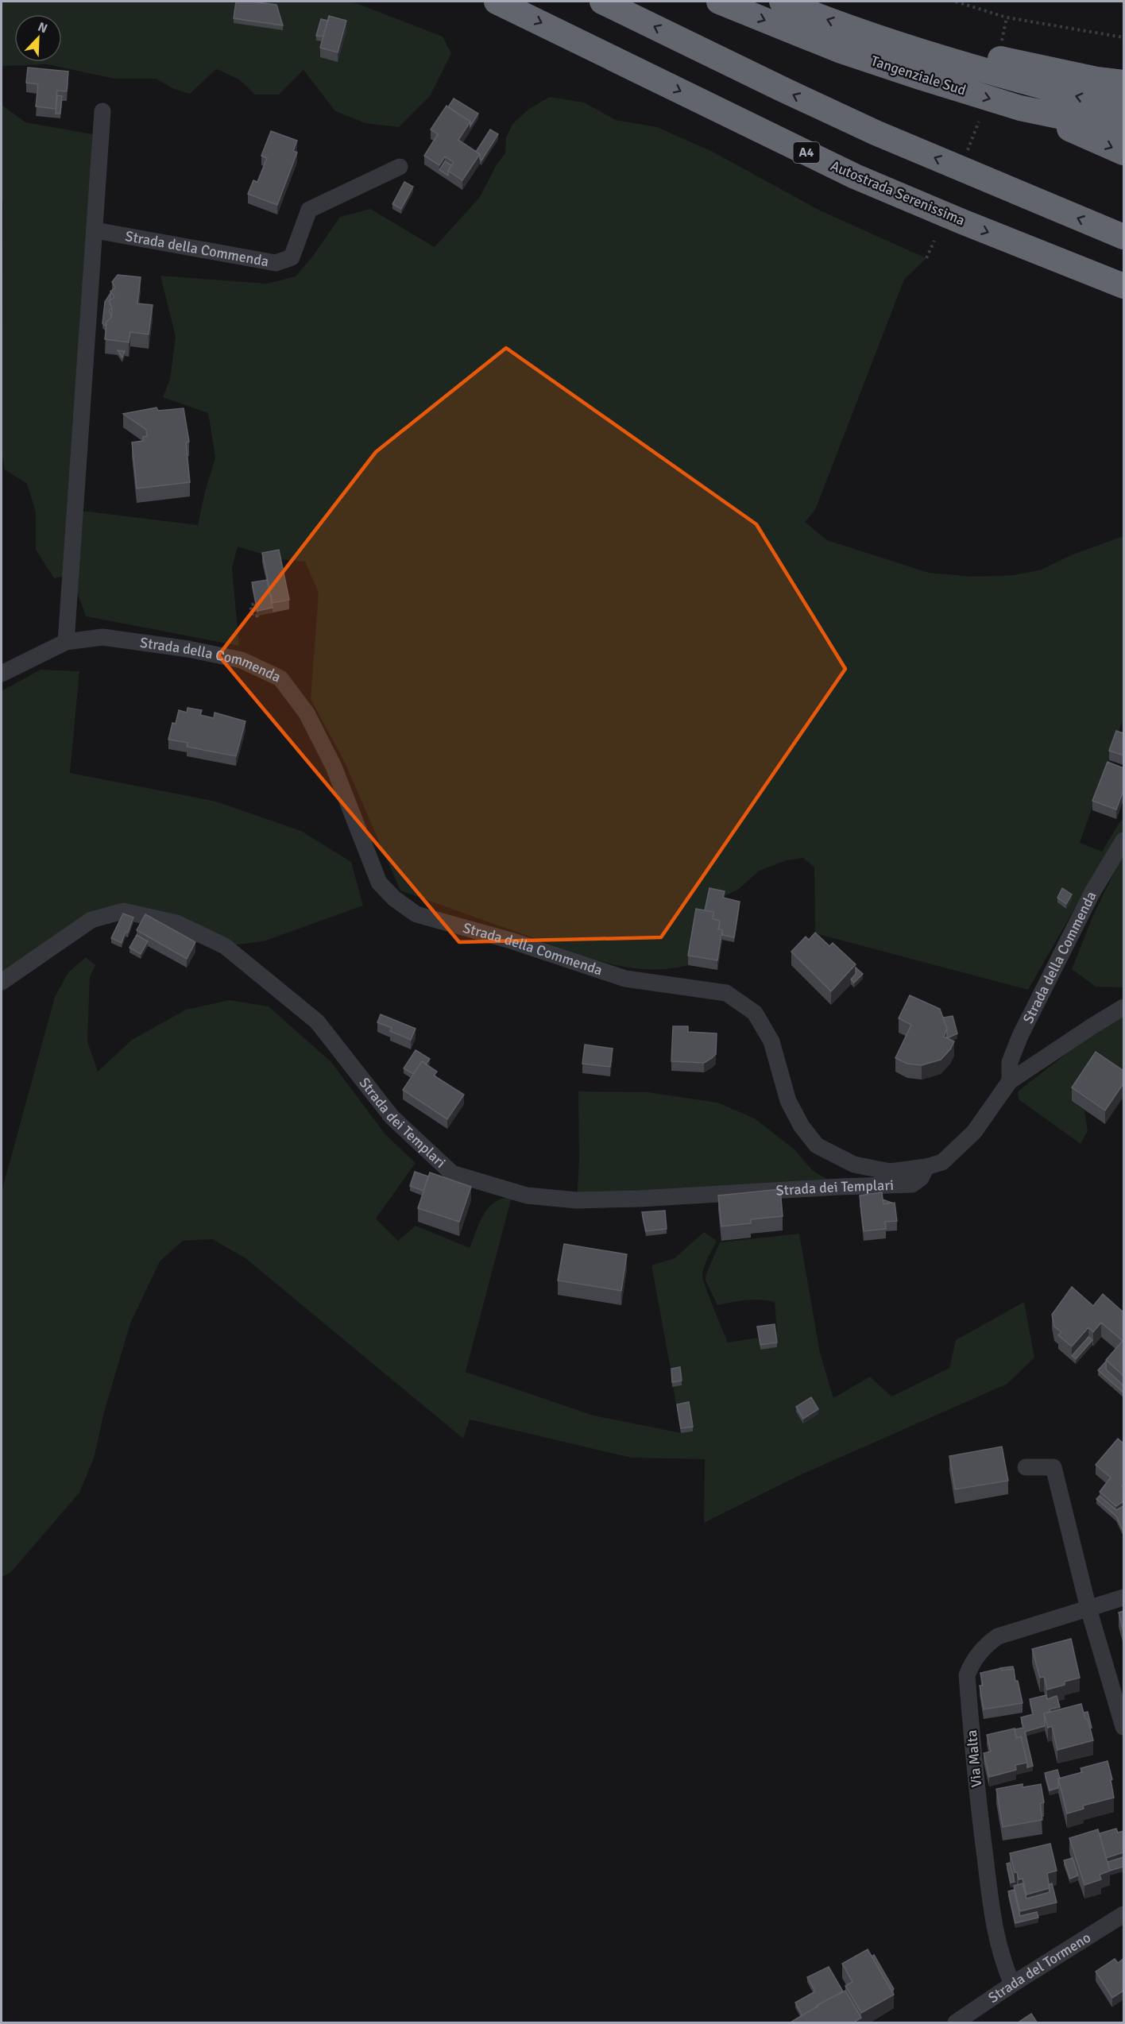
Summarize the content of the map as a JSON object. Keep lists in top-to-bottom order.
{
  "streets": {
    "highway": ["Tangenziale Sud", "A4", "Autostrada Serenissima"],
    "street": [
      "Strada della Commenda",
      "Strada dei Templari",
      "Via Malta",
      "Strada del Tormeno"
    ]
  },
  "crossings": [
    ["Strada della Commenda", "Strada dei Templari"],
    ["Via Malta", "Strada del Tormeno"]
  ],
  "north": "top right"
}
